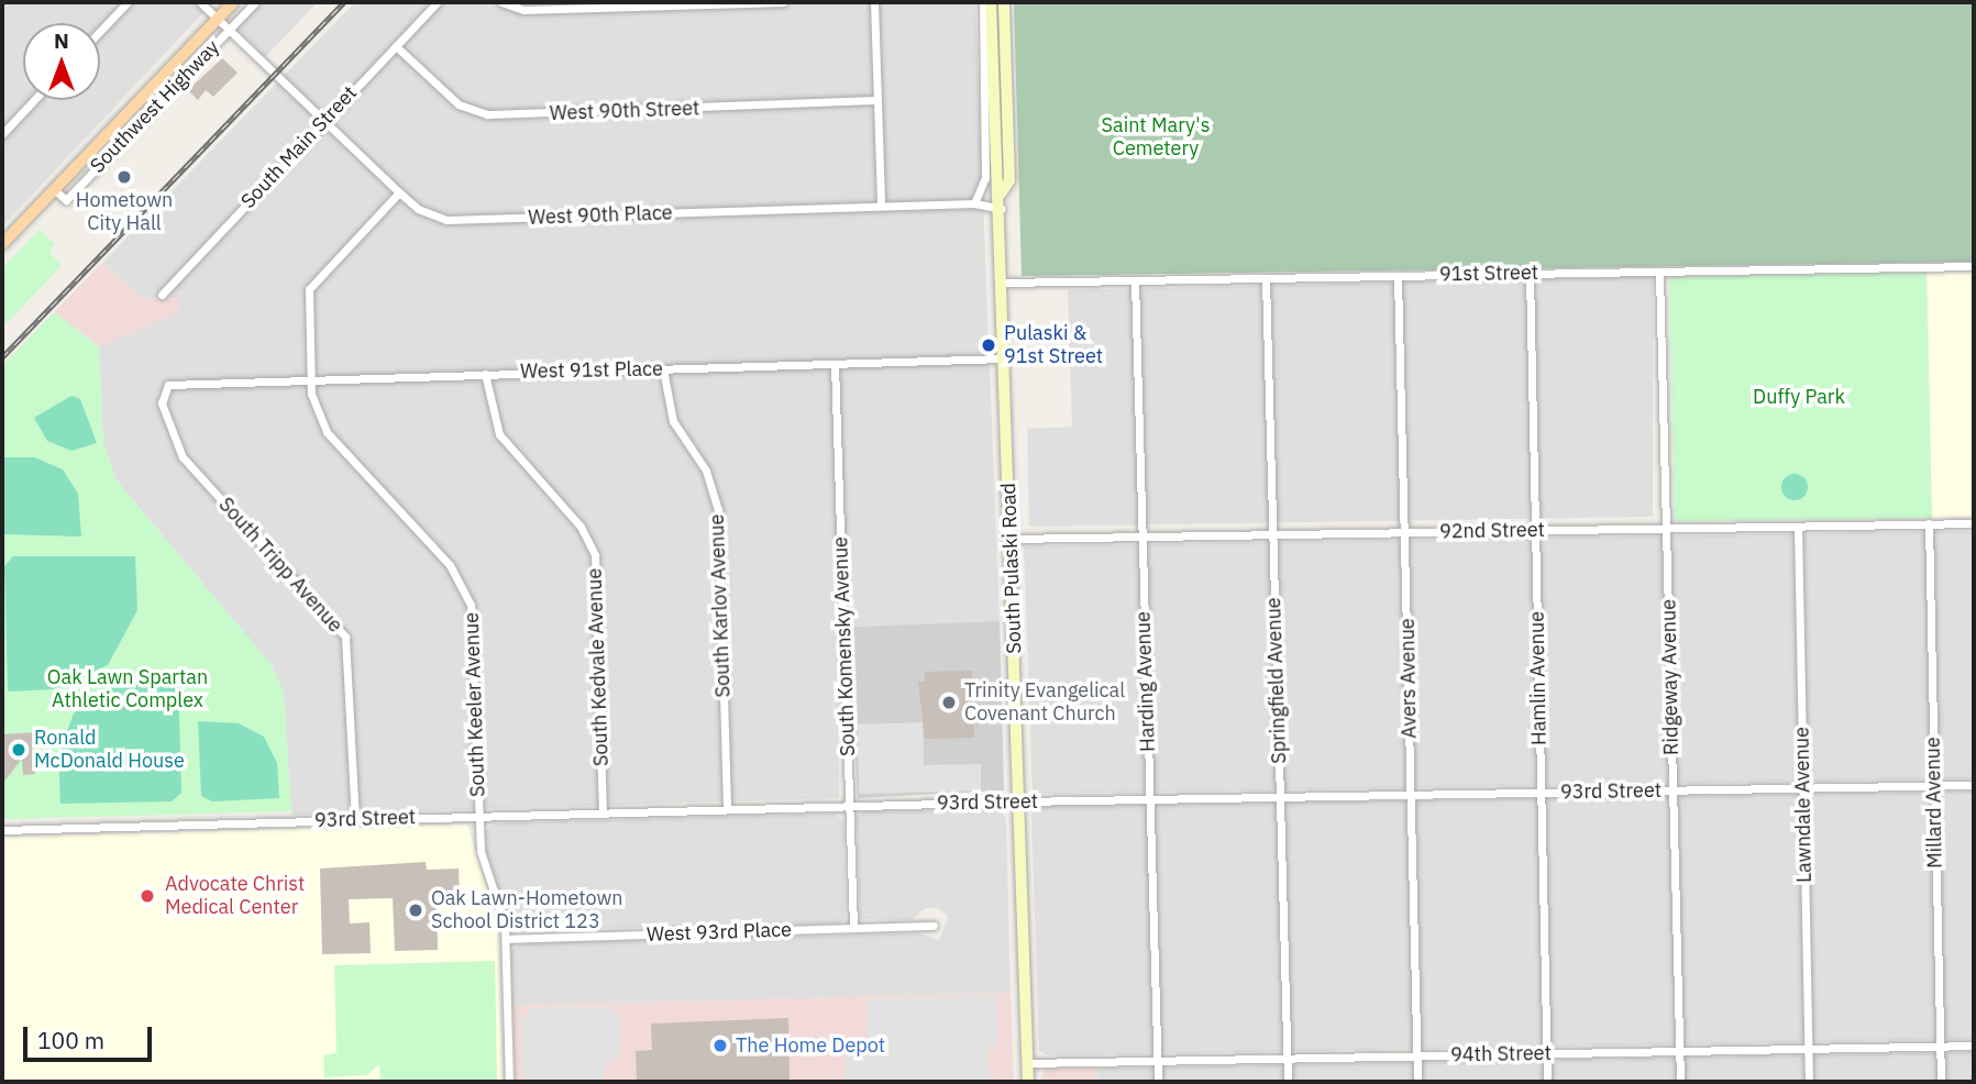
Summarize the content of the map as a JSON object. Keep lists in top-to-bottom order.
{
  "streets": {
    "main road": ["Southwest Highway", "South Pulaski Road"],
    "street": [
      "West 90th Street",
      "South Main Street",
      "West 90th Place",
      "91st Street",
      "West 91st Place",
      "92nd Street",
      "South Tripp Avenue",
      "South Karlov Avenue",
      "South Komensky Avenue",
      "South Kedvale Avenue",
      "Ridgeway Avenue",
      "Avers Avenue",
      "Hamlin Avenue",
      "Springfield Avenue",
      "Harding Avenue",
      "South Keeler Avenue",
      "93rd Street",
      "Millard Avenue",
      "Lawndale Avenue",
      "West 93rd Place",
      "94th Street"
    ]
  },
  "crossings": [
    ["Southwest Highway", "West 90th Place"],
    ["West 90th Street", "South Main Street"],
    ["South Main Street", "West 90th Place"],
    ["West 90th Place", "South Pulaski Road"],
    ["West 90th Place", "South Keeler Avenue"],
    ["91st Street", "South Pulaski Road"],
    ["91st Street", "Ridgeway Avenue"],
    ["91st Street", "Avers Avenue"],
    ["91st Street", "Hamlin Avenue"],
    ["91st Street", "Springfield Avenue"],
    ["91st Street", "Harding Avenue"],
    ["West 91st Place", "South Tripp Avenue"],
    ["West 91st Place", "South Pulaski Road"],
    ["West 91st Place", "South Karlov Avenue"],
    ["West 91st Place", "South Komensky Avenue"],
    ["West 91st Place", "South Kedvale Avenue"],
    ["West 91st Place", "South Keeler Avenue"],
    ["92nd Street", "South Pulaski Road"],
    ["92nd Street", "Ridgeway Avenue"],
    ["92nd Street", "Avers Avenue"],
    ["92nd Street", "Hamlin Avenue"],
    ["92nd Street", "Springfield Avenue"],
    ["92nd Street", "Harding Avenue"],
    ["92nd Street", "Millard Avenue"],
    ["92nd Street", "Lawndale Avenue"],
    ["South Tripp Avenue", "93rd Street"],
    ["South Pulaski Road", "93rd Street"],
    ["South Pulaski Road", "94th Street"],
    ["South Karlov Avenue", "93rd Street"],
    ["South Komensky Avenue", "93rd Street"],
    ["South Komensky Avenue", "West 93rd Place"],
    ["South Kedvale Avenue", "93rd Street"],
    ["Ridgeway Avenue", "93rd Street"],
    ["Ridgeway Avenue", "94th Street"],
    ["Avers Avenue", "93rd Street"],
    ["Avers Avenue", "94th Street"],
    ["Hamlin Avenue", "93rd Street"],
    ["Hamlin Avenue", "94th Street"],
    ["Springfield Avenue", "93rd Street"],
    ["Springfield Avenue", "94th Street"],
    ["Harding Avenue", "93rd Street"],
    ["Harding Avenue", "94th Street"],
    ["South Keeler Avenue", "93rd Street"],
    ["South Keeler Avenue", "West 93rd Place"],
    ["93rd Street", "Millard Avenue"],
    ["93rd Street", "Lawndale Avenue"],
    ["Millard Avenue", "94th Street"],
    ["Lawndale Avenue", "94th Street"]
  ],
  "parks": ["Saint Mary's Cemetery", "Duffy Park", "Oak Lawn Spartan Athletic Complex"],
  "places": [
    "Hometown City Hall",
    "Pulaski & 91st Street",
    "Trinity Evangelical Covenant Church",
    "Ronald McDonald House",
    "Advocate Christ Medical Center",
    "Oak Lawn-Hometown School District 123",
    "The Home Depot"
  ],
  "scale_bar": "100 m",
  "north": "top"
}
